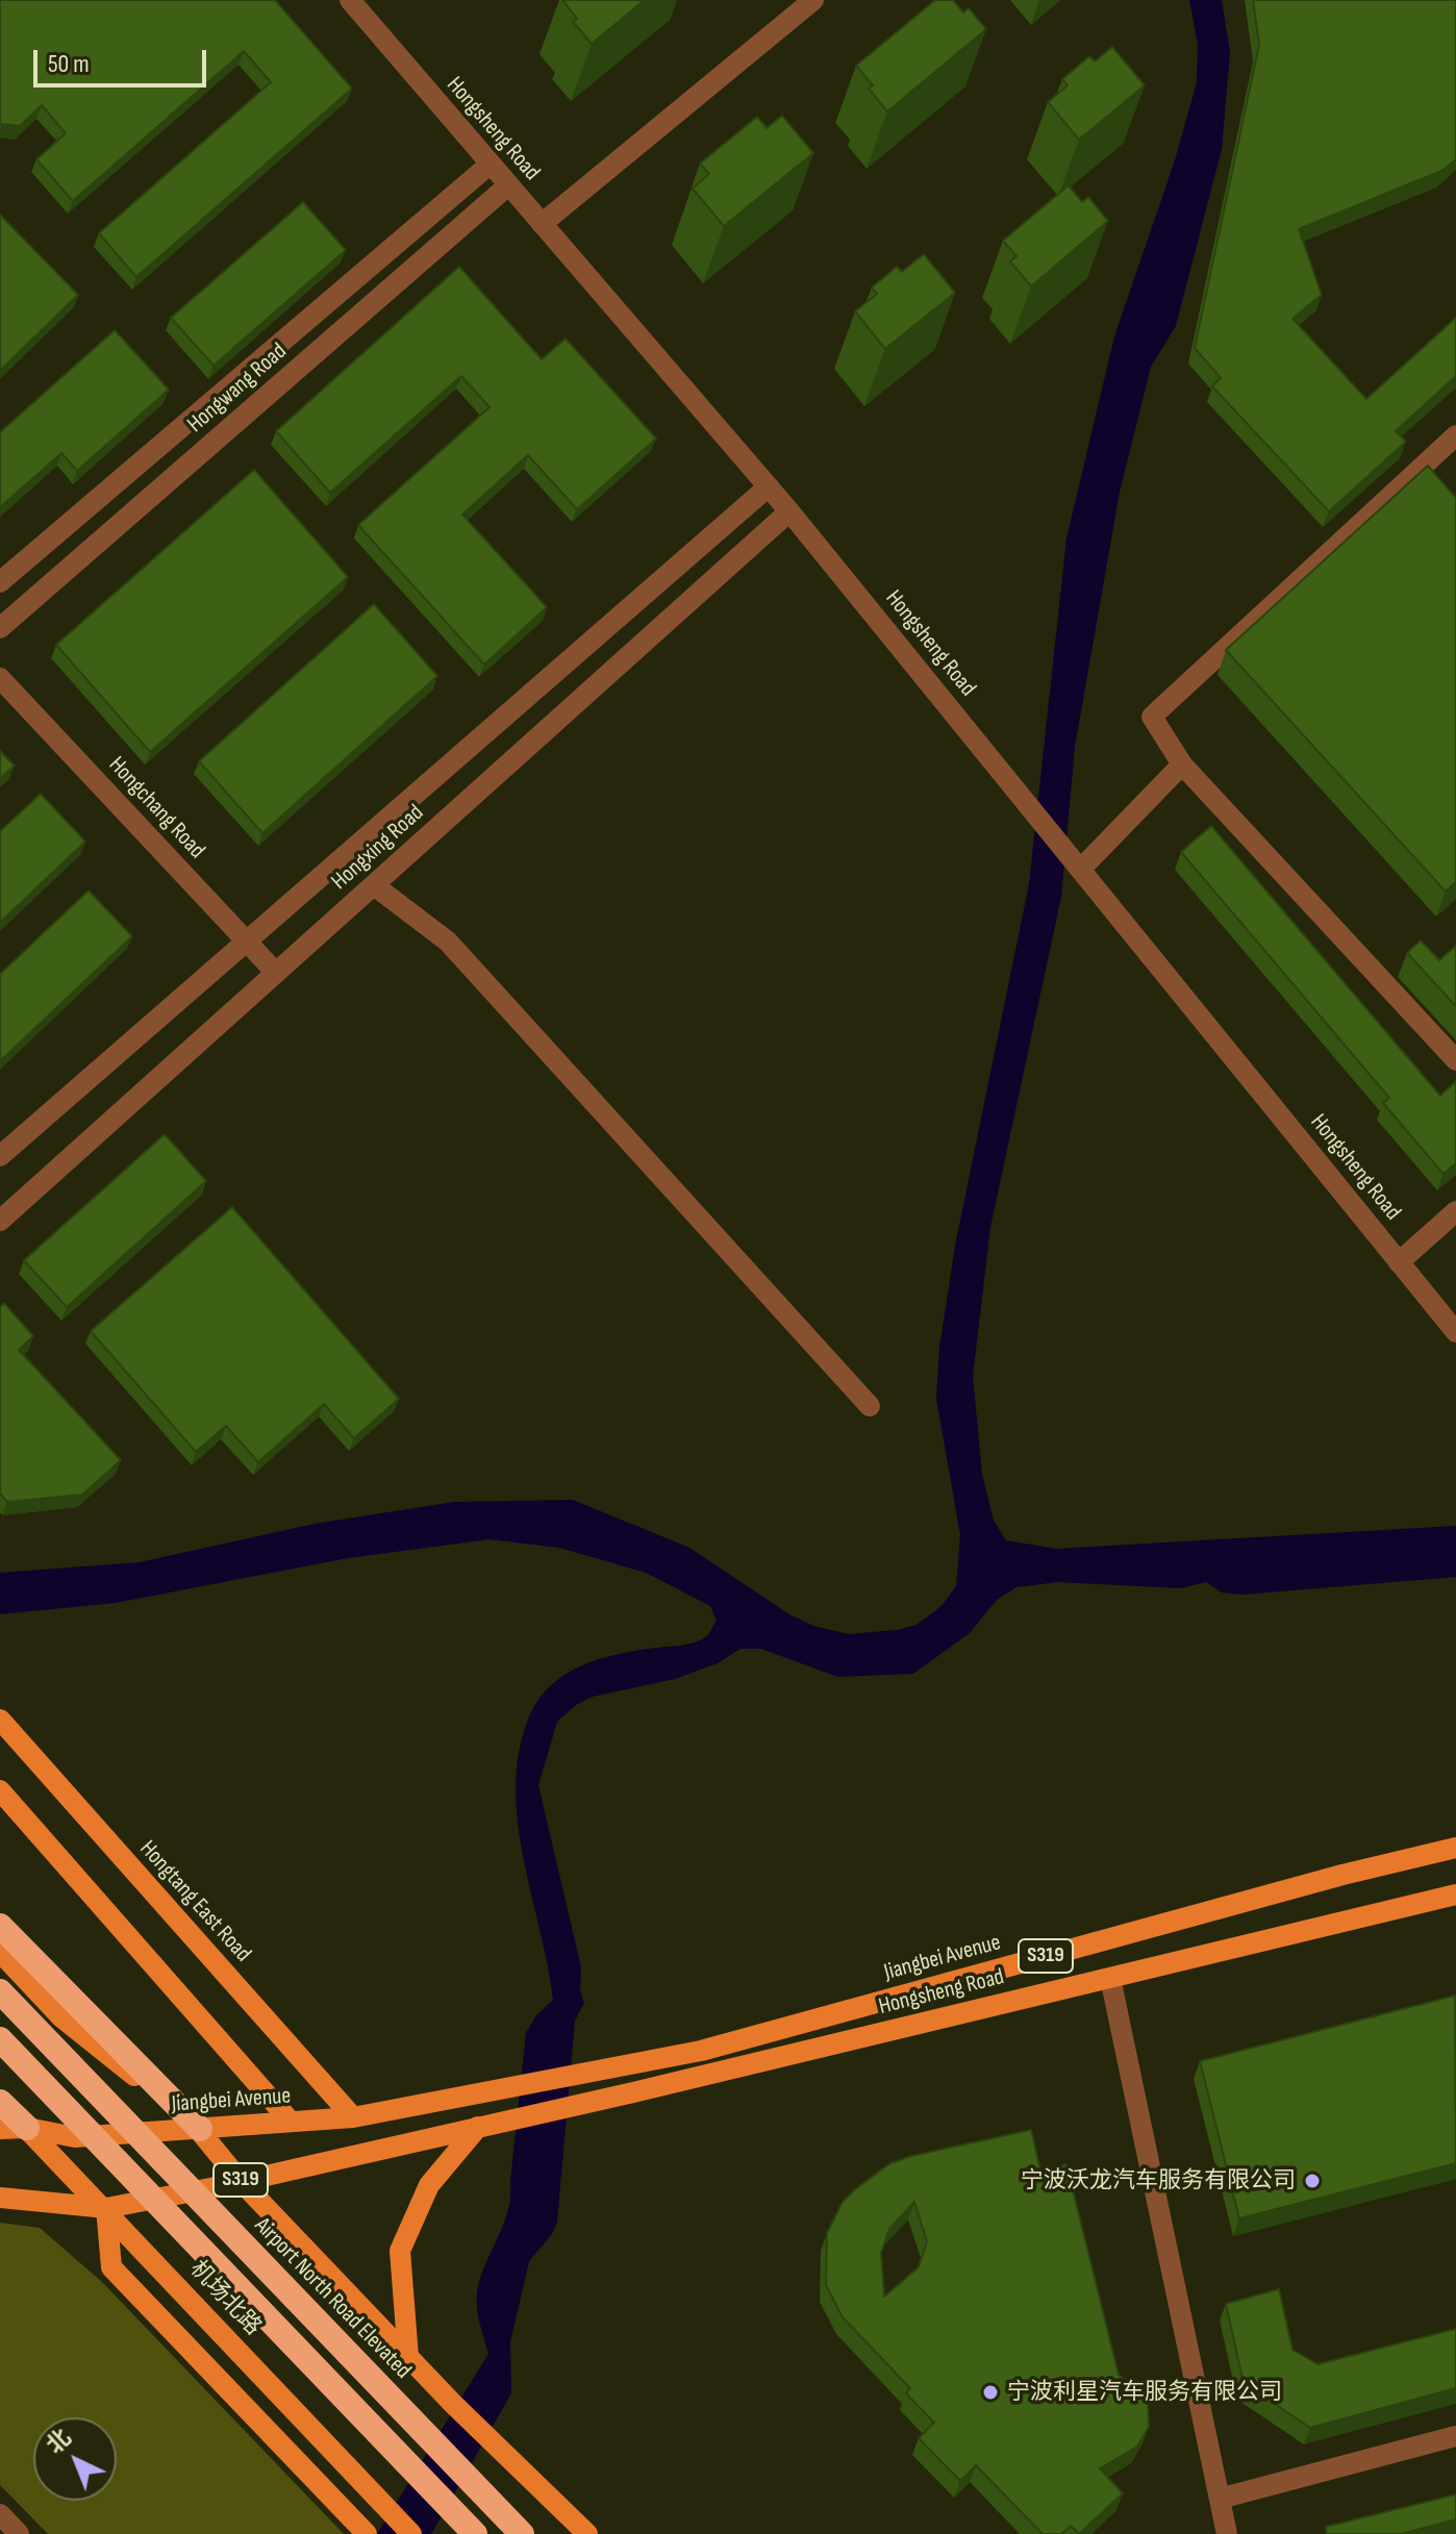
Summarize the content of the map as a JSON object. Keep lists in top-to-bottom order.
{
  "streets": {
    "highway": ["Airport North Road Elevated"],
    "main road": [
      "Hongsheng Road",
      "Hongtang East Road",
      "S319",
      "Jiangbei Avenue",
      "机场北路"
    ],
    "street": ["Hongwang Road", "Hongchang Road", "Hongxing Road"]
  },
  "crossings": [
    ["Hongsheng Road", "Hongwang Road"],
    ["Hongsheng Road", "Hongxing Road"],
    ["Hongsheng Road", "S319"],
    ["Hongchang Road", "Hongxing Road"],
    ["Hongtang East Road", "Jiangbei Avenue"],
    ["S319", "机场北路"],
    ["Jiangbei Avenue", "机场北路"]
  ],
  "places": ["宁波沃龙汽车服务有限公司", "宁波利星汽车服务有限公司"],
  "scale_bar": "50 m",
  "north": "top left"
}
